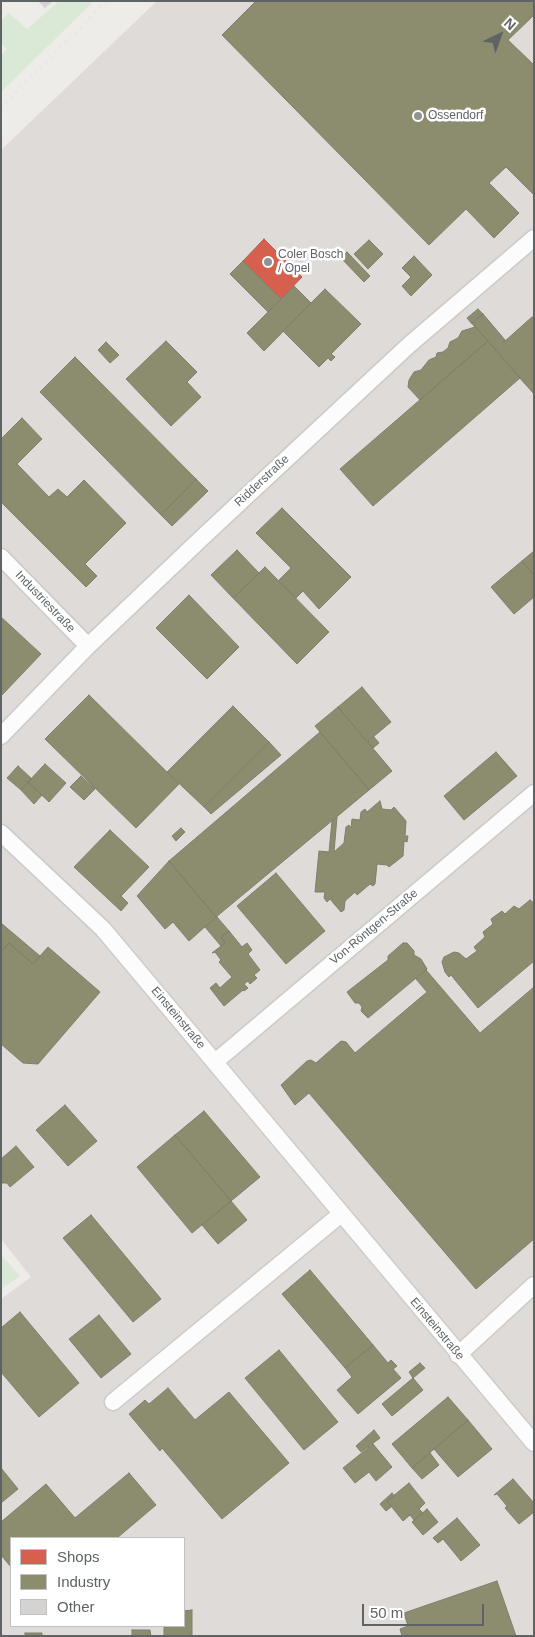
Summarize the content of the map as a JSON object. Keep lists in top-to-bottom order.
{
  "streets": {
    "street": [
      "Ridderstraße",
      "Industriestraße",
      "Von-Röntgen-Straße",
      "Einsteinstraße"
    ]
  },
  "crossings": [
    ["Ridderstraße", "Industriestraße"],
    ["Von-Röntgen-Straße", "Einsteinstraße"]
  ],
  "places": ["Ossendorf", "Coler Bosch / Opel"],
  "legend": ["Shops", "Industry", "Other"],
  "scale_bar": "50 m",
  "north": "top right"
}
